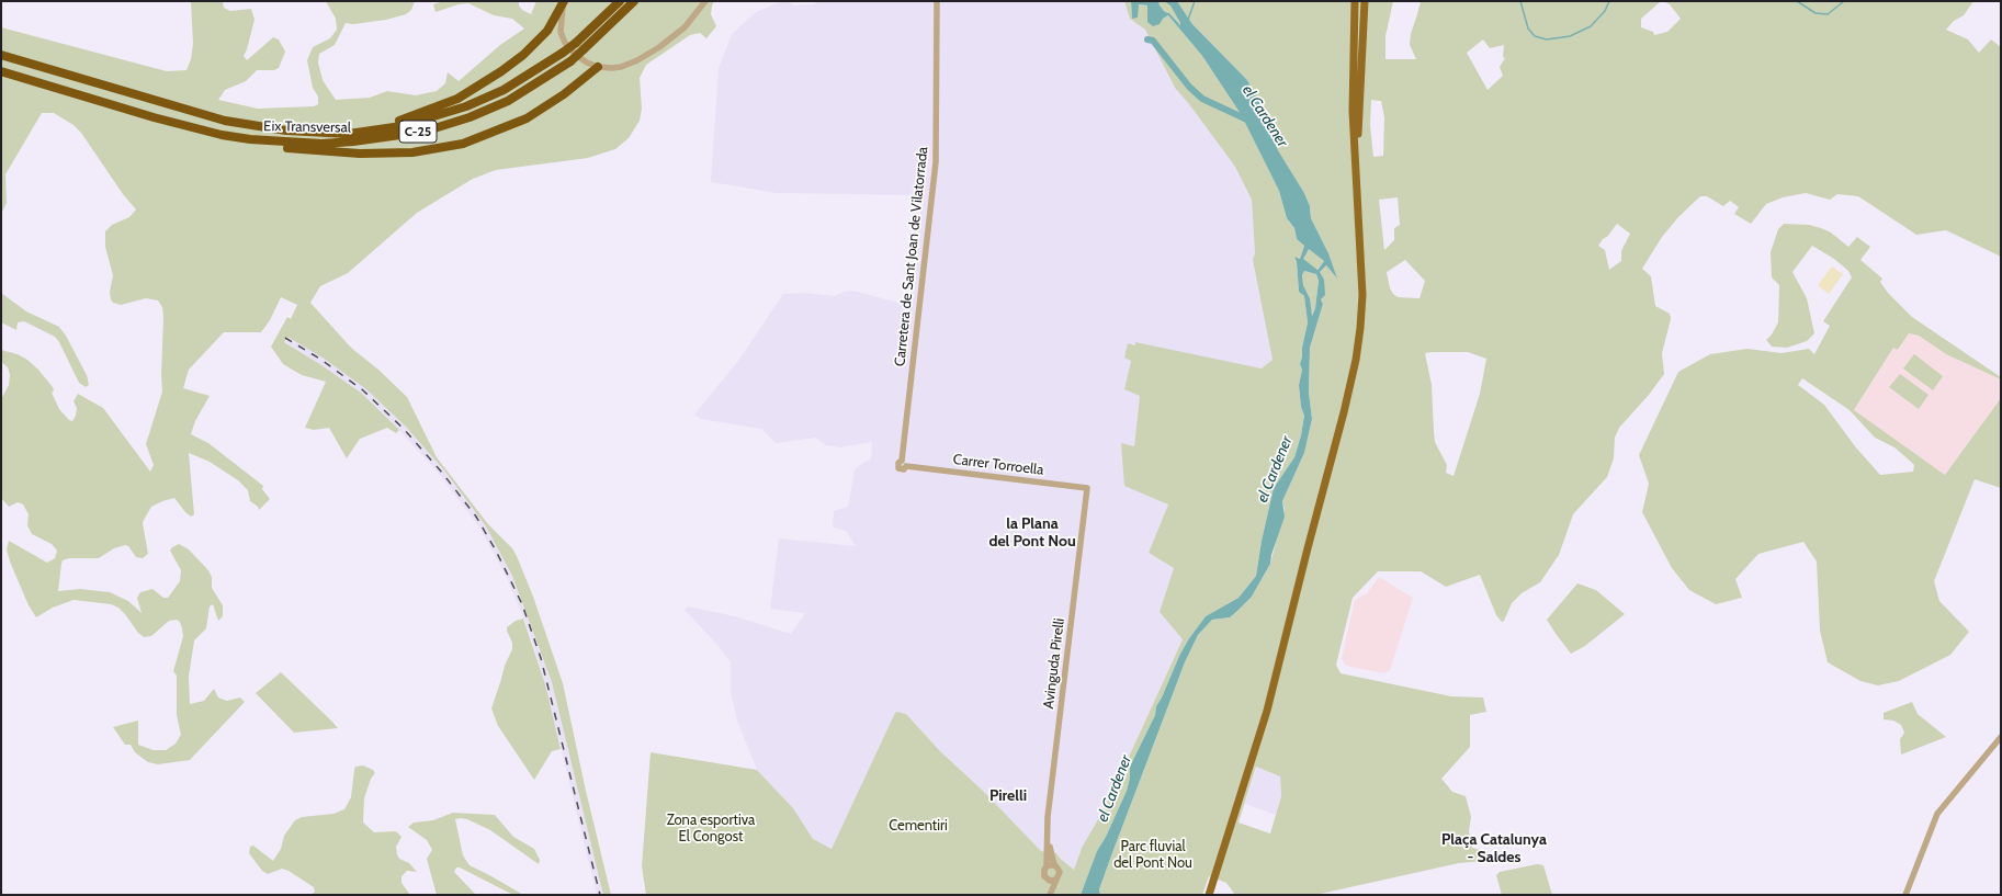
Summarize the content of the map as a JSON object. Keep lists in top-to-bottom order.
{
  "streets": {
    "highway": ["Eix Transversal", "C-25"],
    "street": ["Carretera de Sant Joan de Vilatorrada", "Carrer Torroella", "Avinguda Pirelli"]
  },
  "crossings": [
    ["Carretera de Sant Joan de Vilatorrada", "Carrer Torroella"],
    ["Carrer Torroella", "Avinguda Pirelli"]
  ],
  "districts": ["la Plana del Pont Nou", "Pirelli", "Plaça Catalunya - Saldes"],
  "water": ["el Cardener"],
  "parks": ["Zona esportiva El Congost", "Cementiri", "Parc fluvial del Pont Nou"]
}
